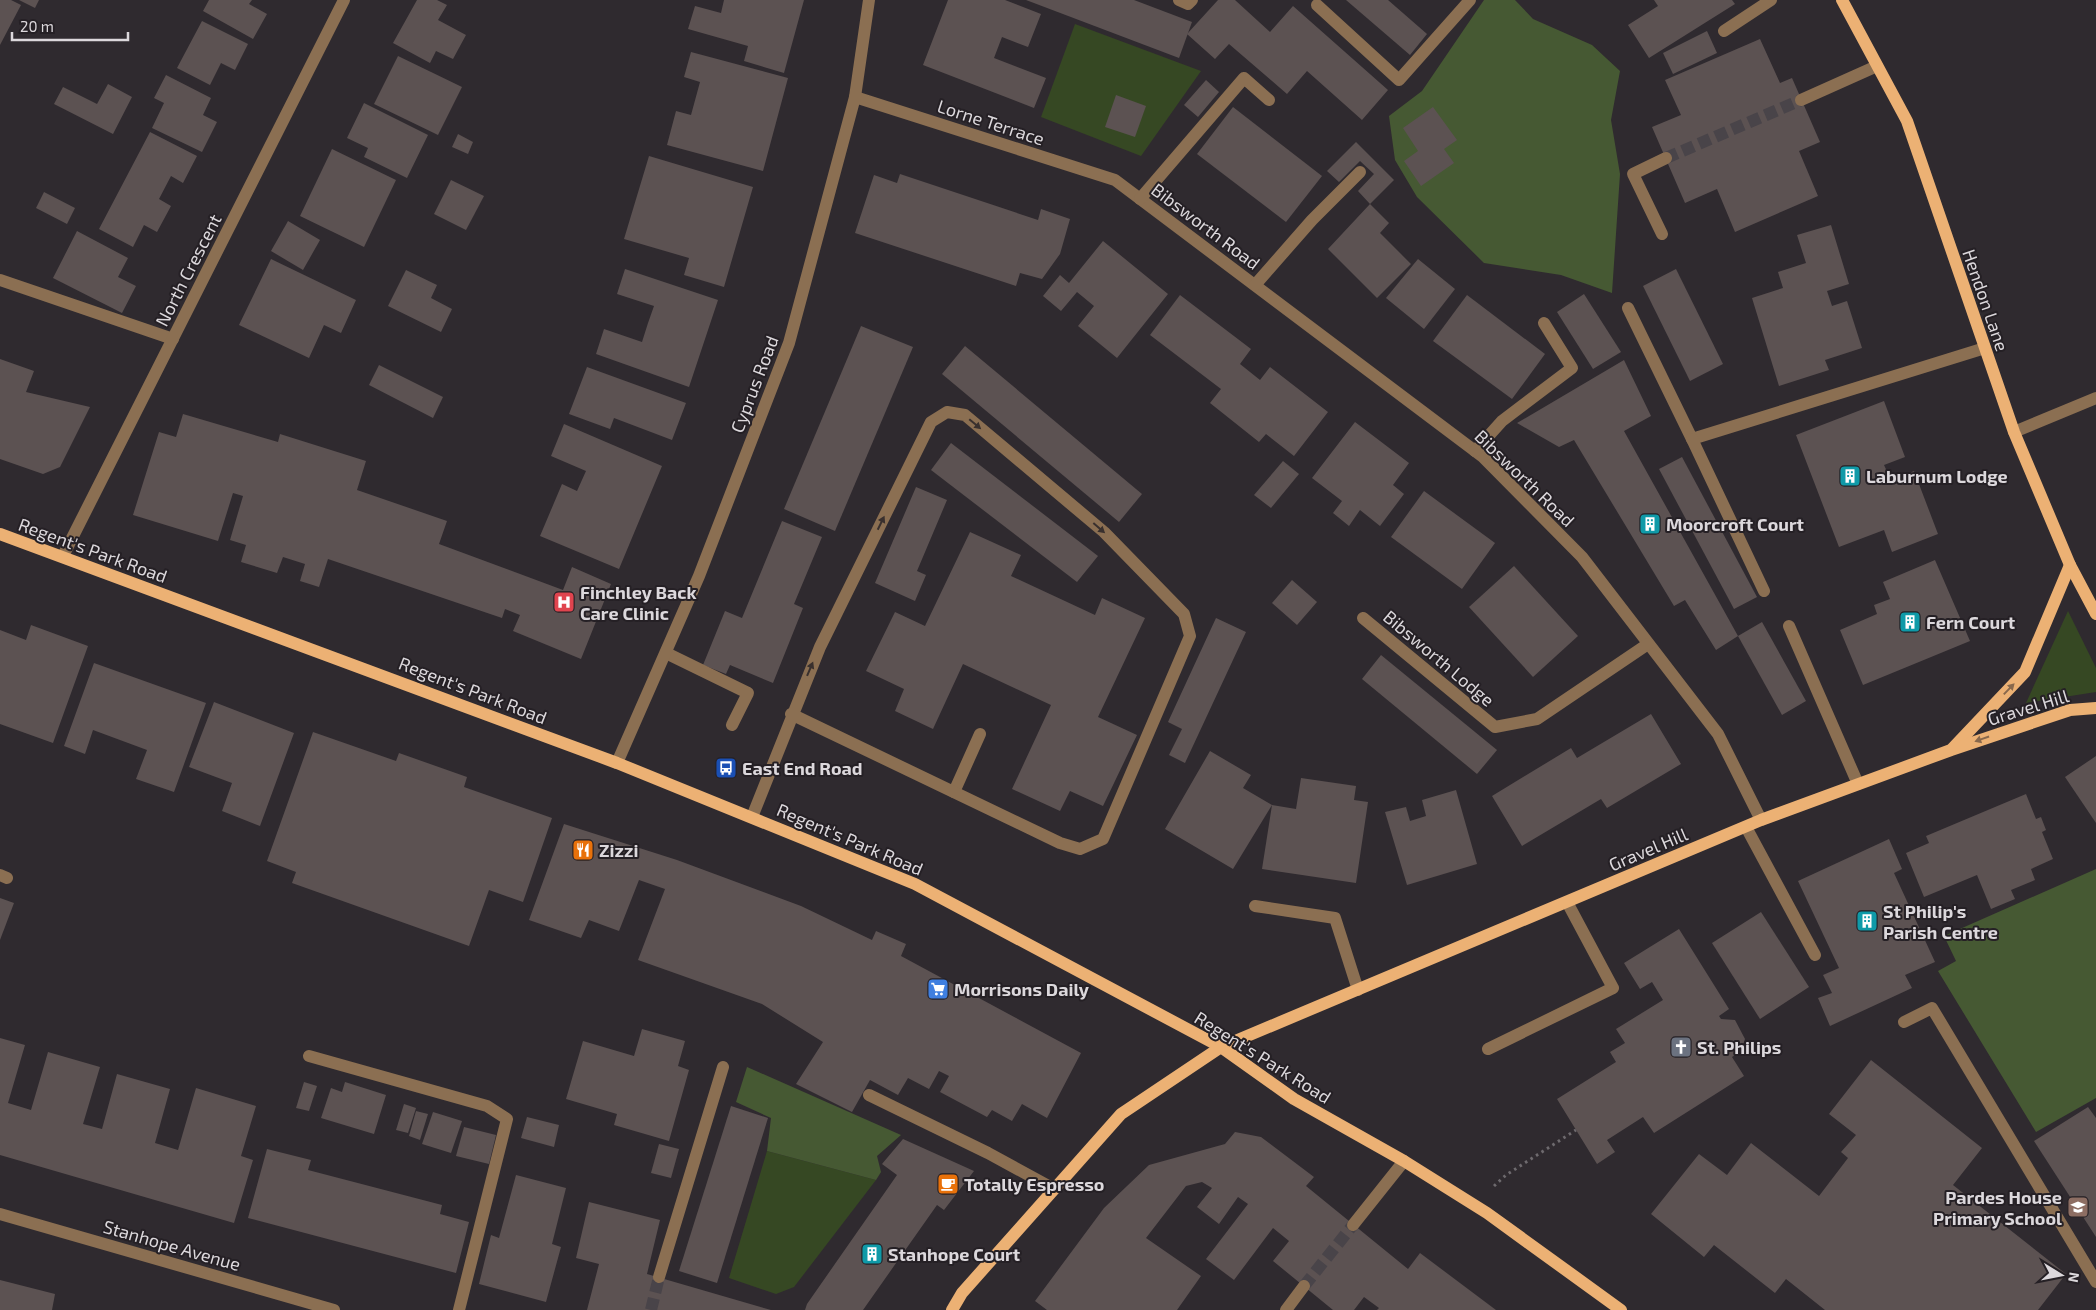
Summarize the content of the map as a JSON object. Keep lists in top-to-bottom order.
{
  "streets": {
    "main road": ["Hendon Lane", "Regent's Park Road", "Gravel Hill"],
    "street": [
      "Lorne Terrace",
      "Bibsworth Road",
      "North Crescent",
      "Cyprus Road",
      "Bibsworth Lodge",
      "Stanhope Avenue"
    ]
  },
  "crossings": [
    ["Lorne Terrace", "Bibsworth Road"],
    ["Lorne Terrace", "Cyprus Road"],
    ["Bibsworth Road", "Bibsworth Lodge"],
    ["Bibsworth Road", "Gravel Hill"],
    ["North Crescent", "Regent's Park Road"],
    ["Cyprus Road", "Regent's Park Road"],
    ["Regent's Park Road", "Gravel Hill"]
  ],
  "places": {
    "building": [
      "Laburnum Lodge",
      "Moorcroft Court",
      "Fern Court",
      "St Philip's Parish Centre",
      "Stanhope Court"
    ],
    "hospital": ["Finchley Back Care Clinic"],
    "bus stop": ["East End Road"],
    "restaurant": ["Zizzi"],
    "supermarket": ["Morrisons Daily"],
    "church": ["St. Philips"],
    "cafe": ["Totally Espresso"],
    "school or university": ["Pardes House Primary School"]
  },
  "scale_bar": "20 m",
  "north": "right"
}
